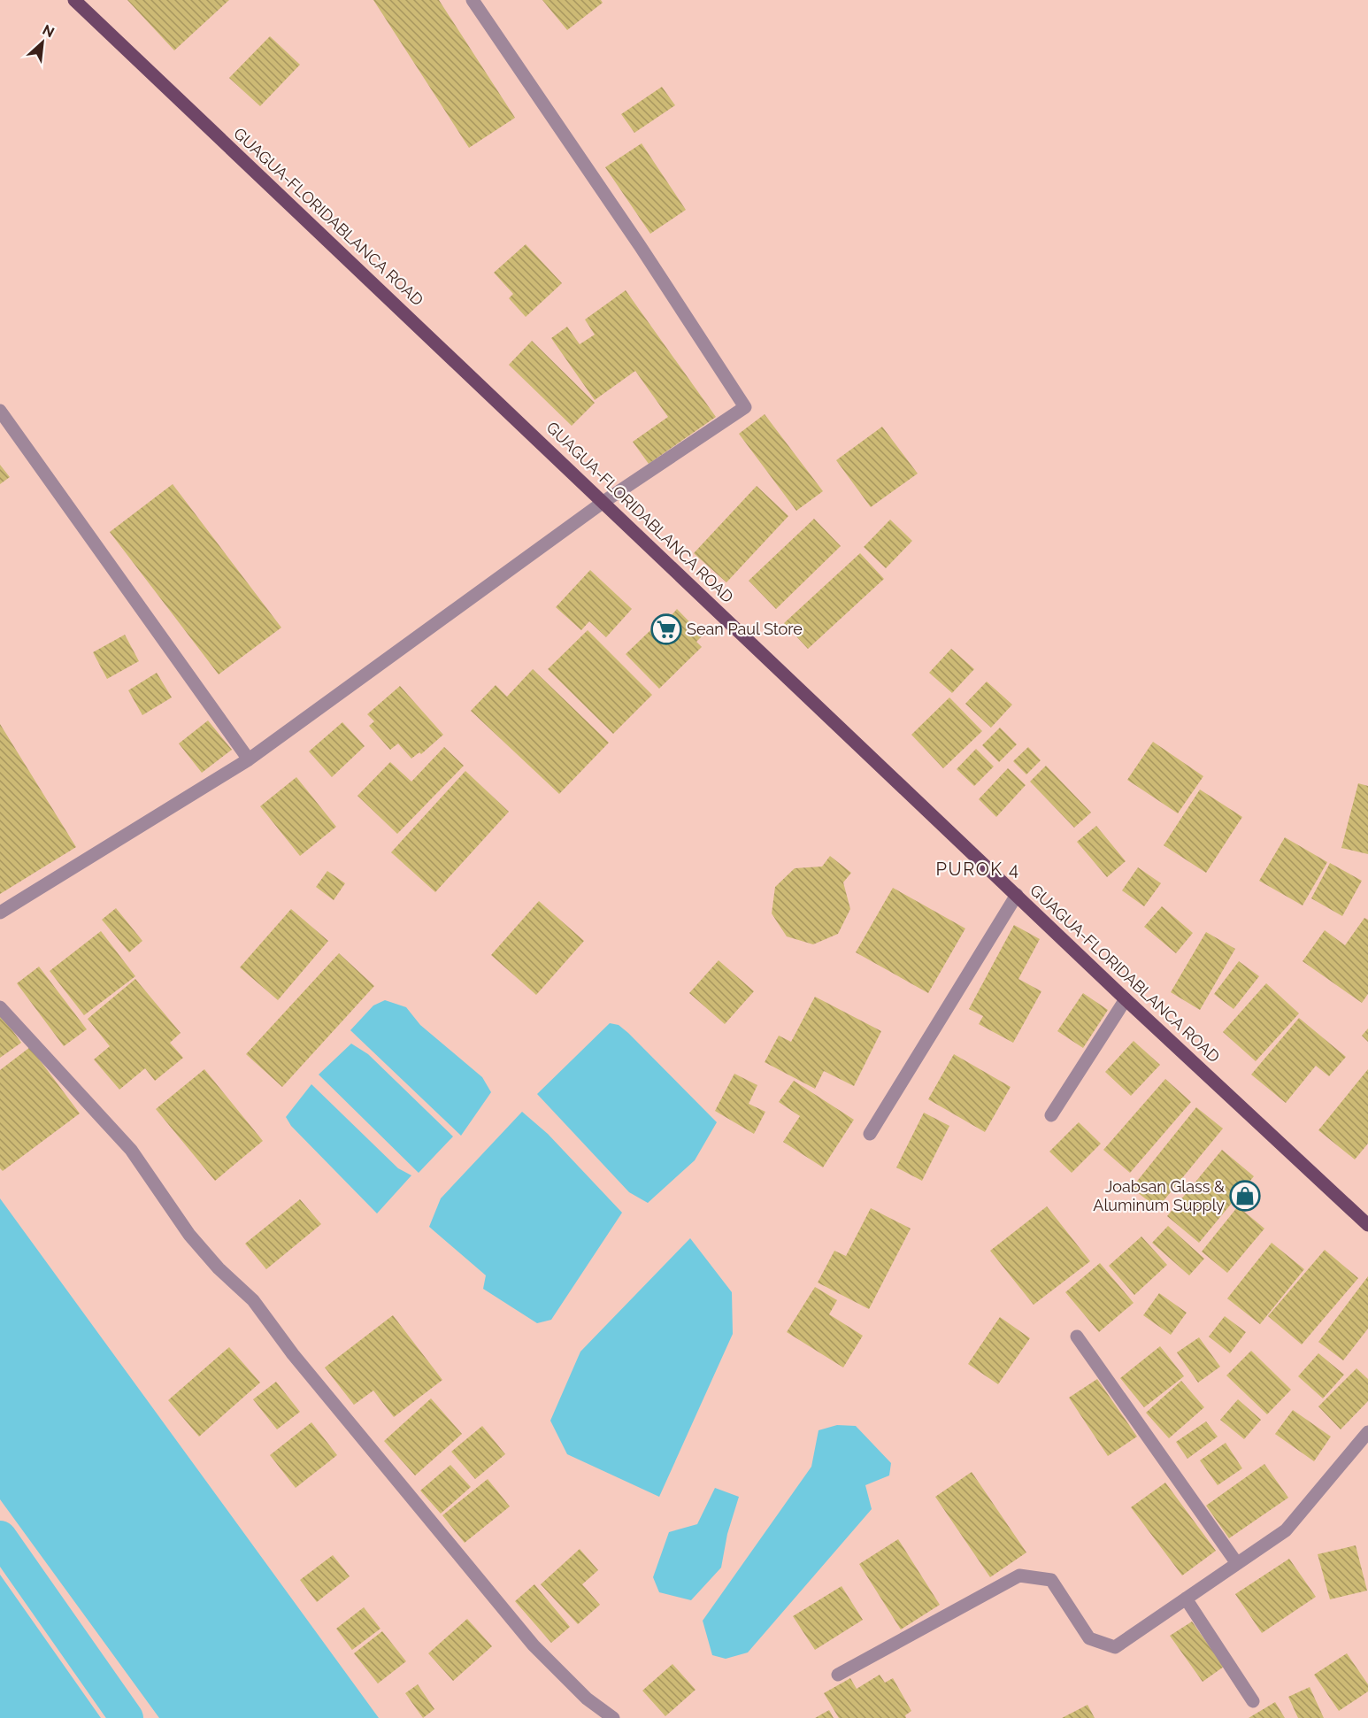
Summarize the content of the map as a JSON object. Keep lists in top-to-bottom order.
{
  "streets": {
    "main road": ["GUAGUA-FLORIDABLANCA ROAD"]
  },
  "districts": ["PUROK 4"],
  "places": {
    "supermarket": ["Sean Paul Store"],
    "shop": ["Joabsan Glass & Aluminum Supply"]
  },
  "north": "top right"
}
